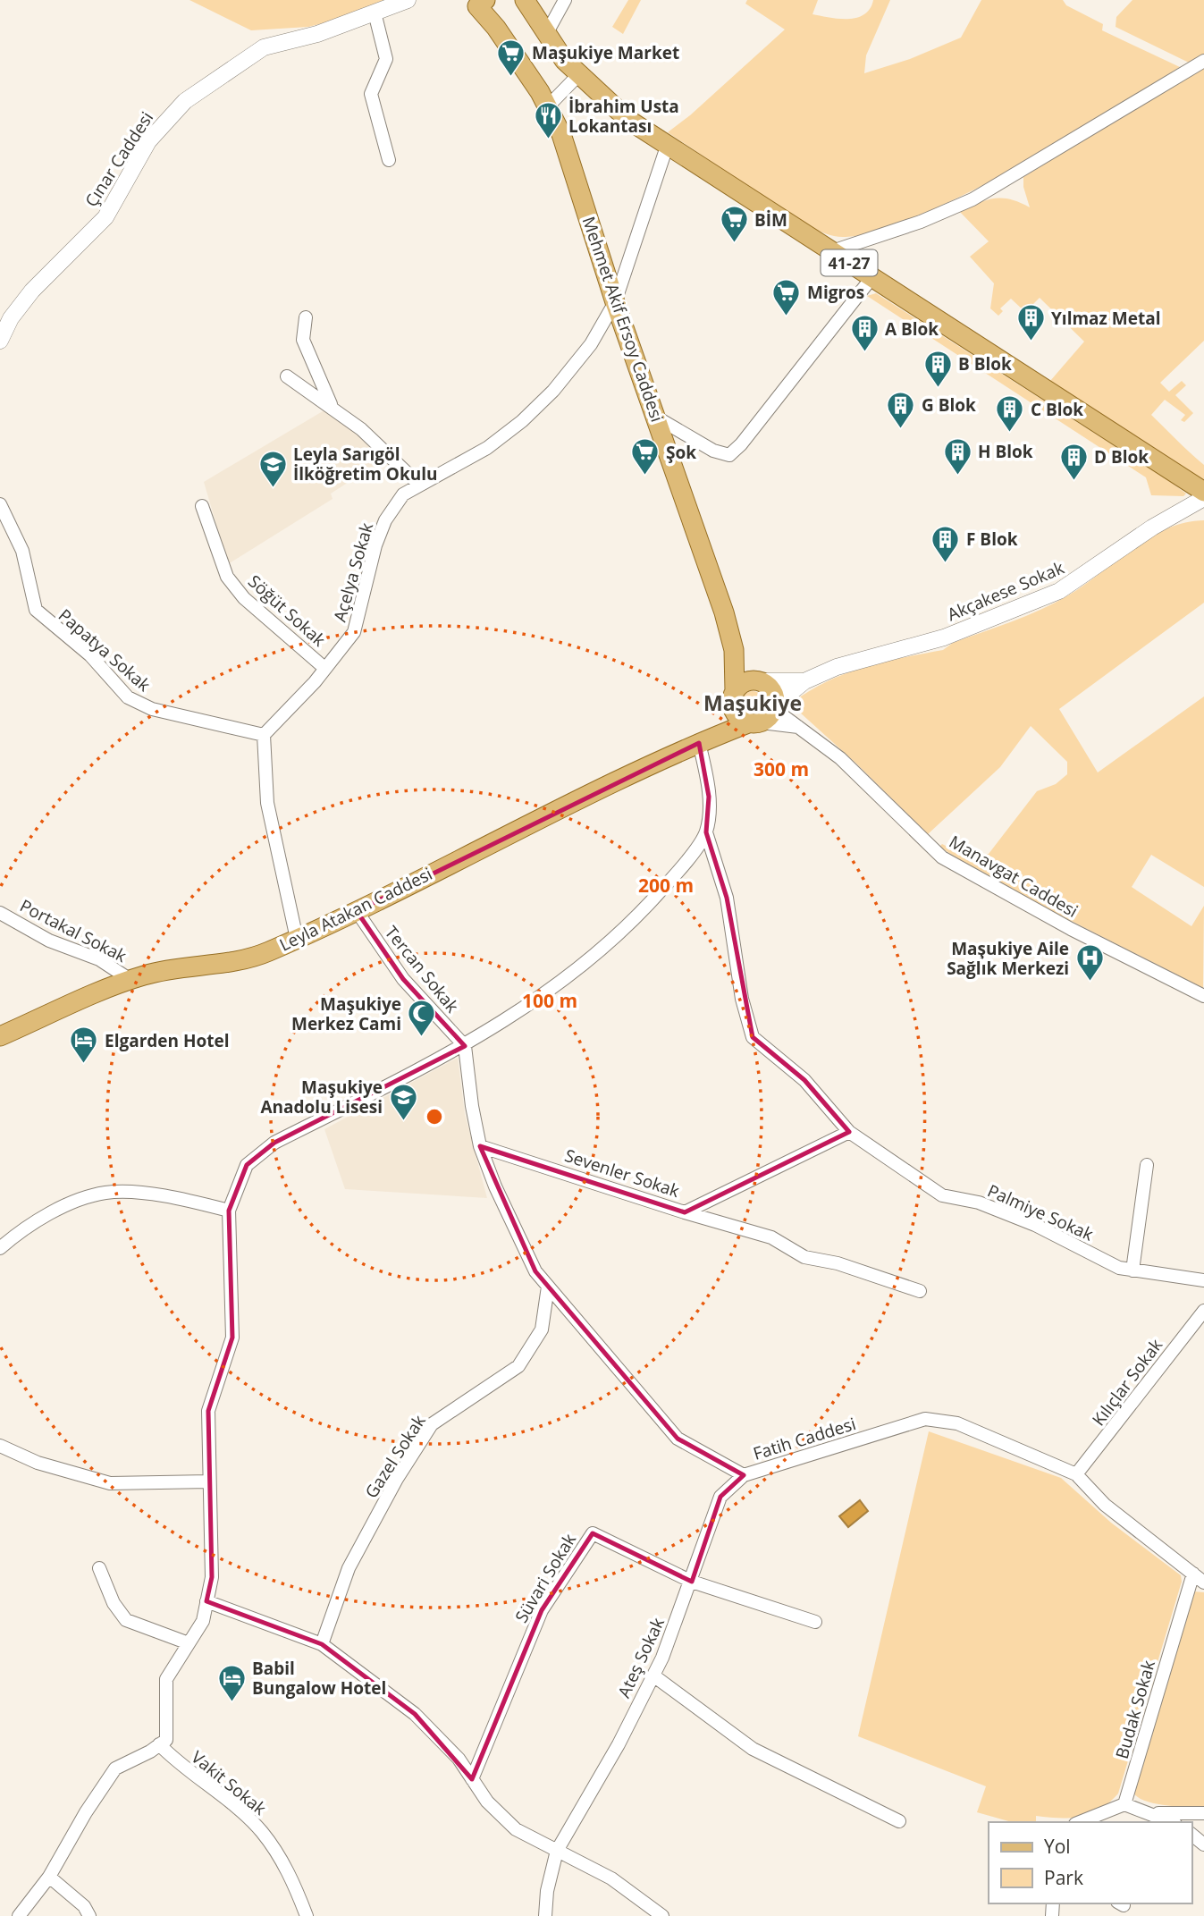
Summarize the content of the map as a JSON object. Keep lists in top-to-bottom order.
{
  "streets": {
    "main road": ["41-27", "Mehmet Akif Ersoy Caddesi", "Leyla Atakan Caddesi"],
    "street": [
      "Çınar Caddesi",
      "Açelya Sokak",
      "Akçakese Sokak",
      "Söğüt Sokak",
      "Papatya Sokak",
      "Manavgat Caddesi",
      "Portakal Sokak",
      "Tercan Sokak",
      "Sevenler Sokak",
      "Palmiye Sokak",
      "Kılıçlar Sokak",
      "Fatih Caddesi",
      "Gazel Sokak",
      "Süvari Sokak",
      "Ateş Sokak",
      "Budak Sokak",
      "Vakit Sokak"
    ]
  },
  "crossings": [
    ["41-27", "Açelya Sokak"],
    ["Mehmet Akif Ersoy Caddesi", "Açelya Sokak"],
    ["Açelya Sokak", "Söğüt Sokak"],
    ["Açelya Sokak", "Papatya Sokak"],
    ["Leyla Atakan Caddesi", "Portakal Sokak"],
    ["Leyla Atakan Caddesi", "Tercan Sokak"],
    ["Tercan Sokak", "Fatih Caddesi"],
    ["Sevenler Sokak", "Palmiye Sokak"],
    ["Sevenler Sokak", "Fatih Caddesi"],
    ["Kılıçlar Sokak", "Fatih Caddesi"],
    ["Fatih Caddesi", "Gazel Sokak"],
    ["Fatih Caddesi", "Ateş Sokak"],
    ["Fatih Caddesi", "Budak Sokak"],
    ["Süvari Sokak", "Ateş Sokak"]
  ],
  "districts": ["Maşukiye"],
  "places": {
    "supermarket": [
      "Maşukiye Market",
      "BİM",
      "Migros",
      "Şok"
    ],
    "restaurant": ["İbrahim Usta Lokantası"],
    "building": [
      "Yılmaz Metal",
      "A Blok",
      "B Blok",
      "G Blok",
      "C Blok",
      "H Blok",
      "D Blok",
      "F Blok"
    ],
    "school or university": ["Leyla Sarıgöl İlköğretim Okulu", "Maşukiye Anadolu Lisesi"],
    "hospital": ["Maşukiye Aile Sağlık Merkezi"],
    "mosque": ["Maşukiye Merkez Cami"],
    "hotel": ["Elgarden Hotel", "Babil Bungalow Hotel"]
  },
  "legend": ["Yol", "Park"],
  "rings": ["300 m", "200 m", "100 m"]
}
